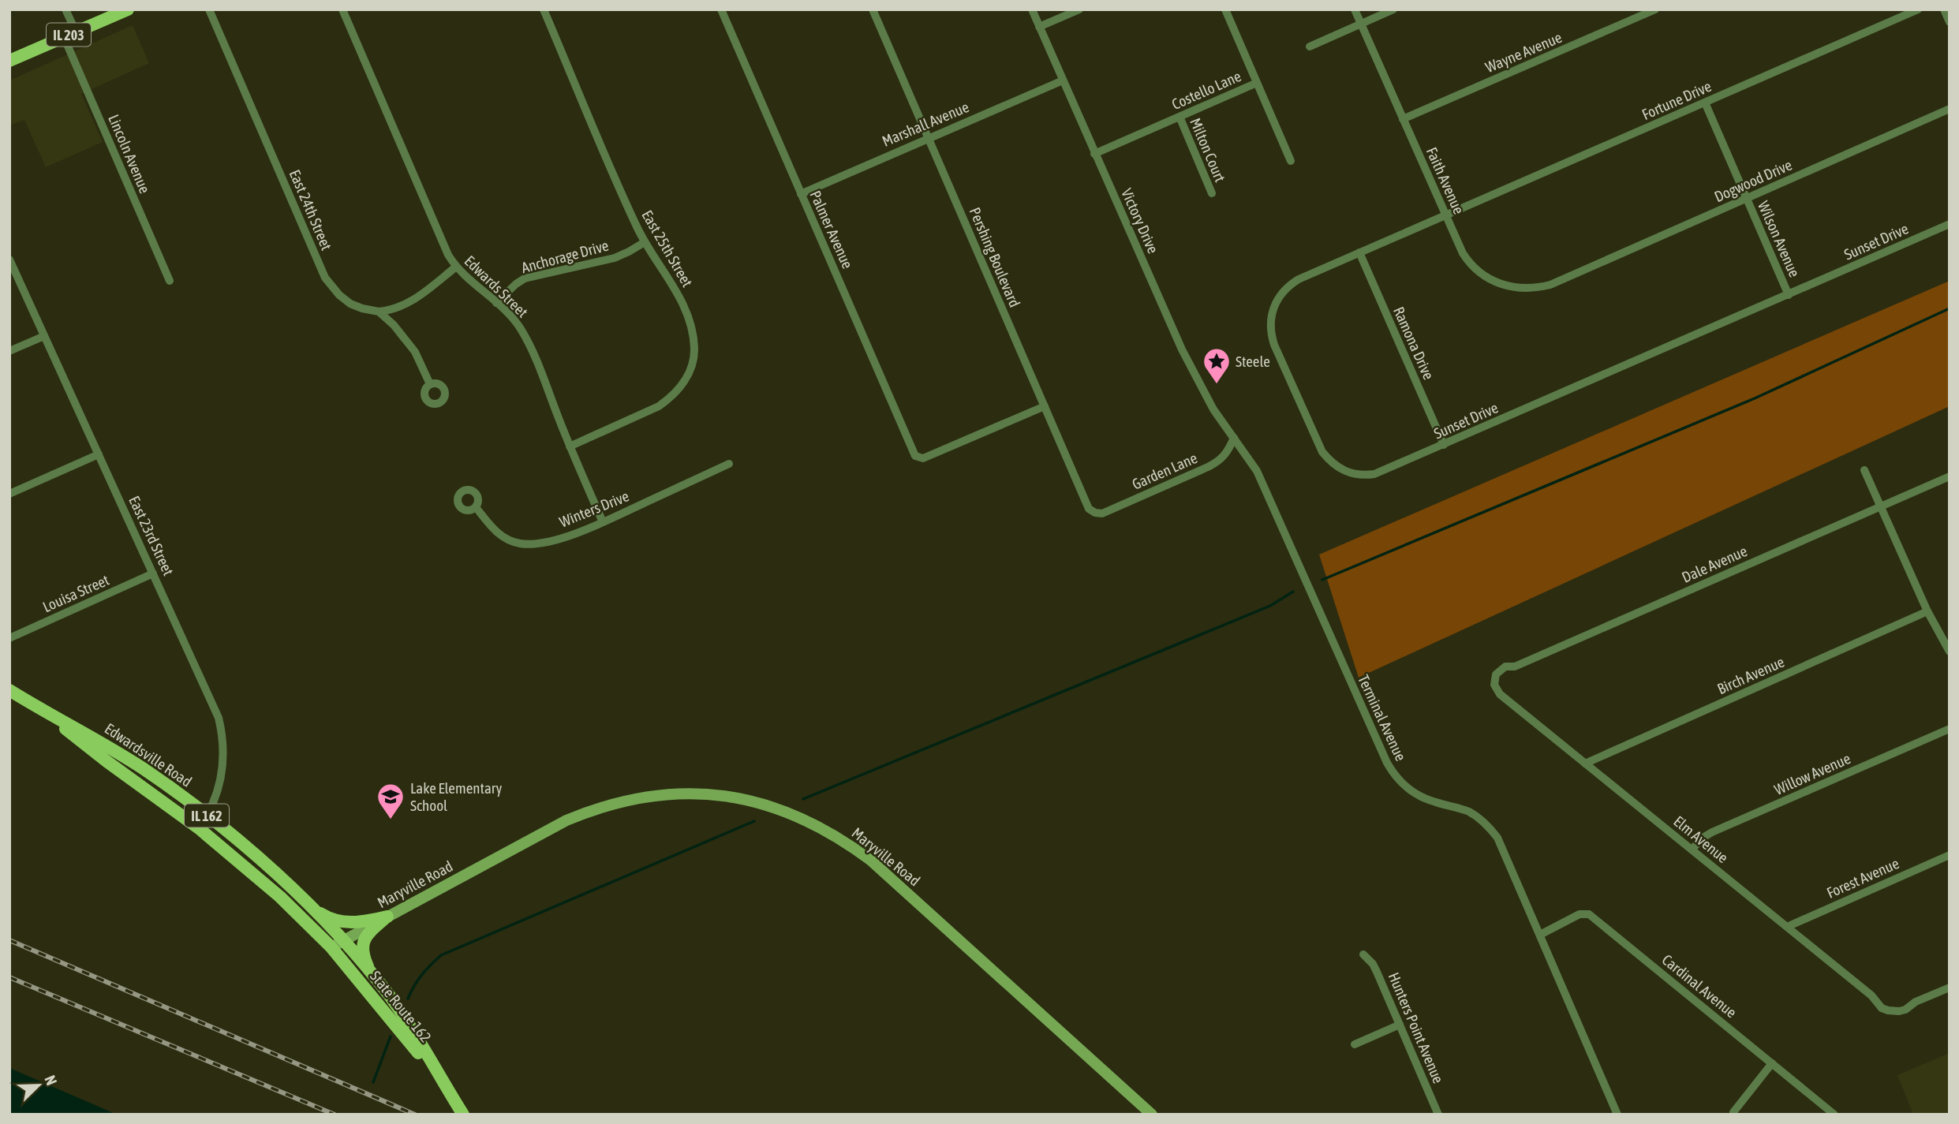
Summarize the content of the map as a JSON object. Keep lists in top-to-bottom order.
{
  "streets": {
    "main road": [
      "IL 203",
      "Edwardsville Road",
      "IL 162",
      "Maryville Road",
      "State Route 162"
    ],
    "street": [
      "Wayne Avenue",
      "Costello Lane",
      "Fortune Drive",
      "Marshall Avenue",
      "Milton Court",
      "Lincoln Avenue",
      "Faith Avenue",
      "Dogwood Drive",
      "East 24th Street",
      "Victory Drive",
      "Palmer Avenue",
      "Wilson Avenue",
      "Sunset Drive",
      "East 25th Street",
      "Anchorage Drive",
      "Pershing Boulevard",
      "Edwards Street",
      "Ramona Drive",
      "Garden Lane",
      "Winters Drive",
      "East 23rd Street",
      "Dale Avenue",
      "Louisa Street",
      "Birch Avenue",
      "Terminal Avenue",
      "Willow Avenue",
      "Elm Avenue",
      "Forest Avenue",
      "Cardinal Avenue",
      "Hunters Point Avenue"
    ]
  },
  "crossings": [
    ["IL 203", "Lincoln Avenue"],
    ["Wayne Avenue", "Faith Avenue"],
    ["Costello Lane", "Milton Court"],
    ["Costello Lane", "Victory Drive"],
    ["Fortune Drive", "Faith Avenue"],
    ["Fortune Drive", "Wilson Avenue"],
    ["Fortune Drive", "Sunset Drive"],
    ["Marshall Avenue", "Victory Drive"],
    ["Marshall Avenue", "Palmer Avenue"],
    ["Marshall Avenue", "Pershing Boulevard"],
    ["Faith Avenue", "Dogwood Drive"],
    ["Faith Avenue", "Sunset Drive"],
    ["Dogwood Drive", "Wilson Avenue"],
    ["Victory Drive", "Garden Lane"],
    ["Victory Drive", "Terminal Avenue"],
    ["Palmer Avenue", "Pershing Boulevard"],
    ["Wilson Avenue", "Sunset Drive"],
    ["Sunset Drive", "Ramona Drive"],
    ["East 25th Street", "Anchorage Drive"],
    ["East 25th Street", "Edwards Street"],
    ["Anchorage Drive", "Edwards Street"],
    ["Pershing Boulevard", "Garden Lane"],
    ["Edwards Street", "Winters Drive"],
    ["Garden Lane", "Terminal Avenue"],
    ["East 23rd Street", "Louisa Street"],
    ["East 23rd Street", "Edwardsville Road"],
    ["Dale Avenue", "Elm Avenue"],
    ["Birch Avenue", "Elm Avenue"],
    ["Terminal Avenue", "Cardinal Avenue"],
    ["Edwardsville Road", "Maryville Road"],
    ["Edwardsville Road", "State Route 162"],
    ["Willow Avenue", "Elm Avenue"],
    ["Elm Avenue", "Forest Avenue"],
    ["Maryville Road", "State Route 162"]
  ],
  "places": {
    "place": ["Steele"],
    "school or university": ["Lake Elementary School"]
  },
  "north": "top right"
}
